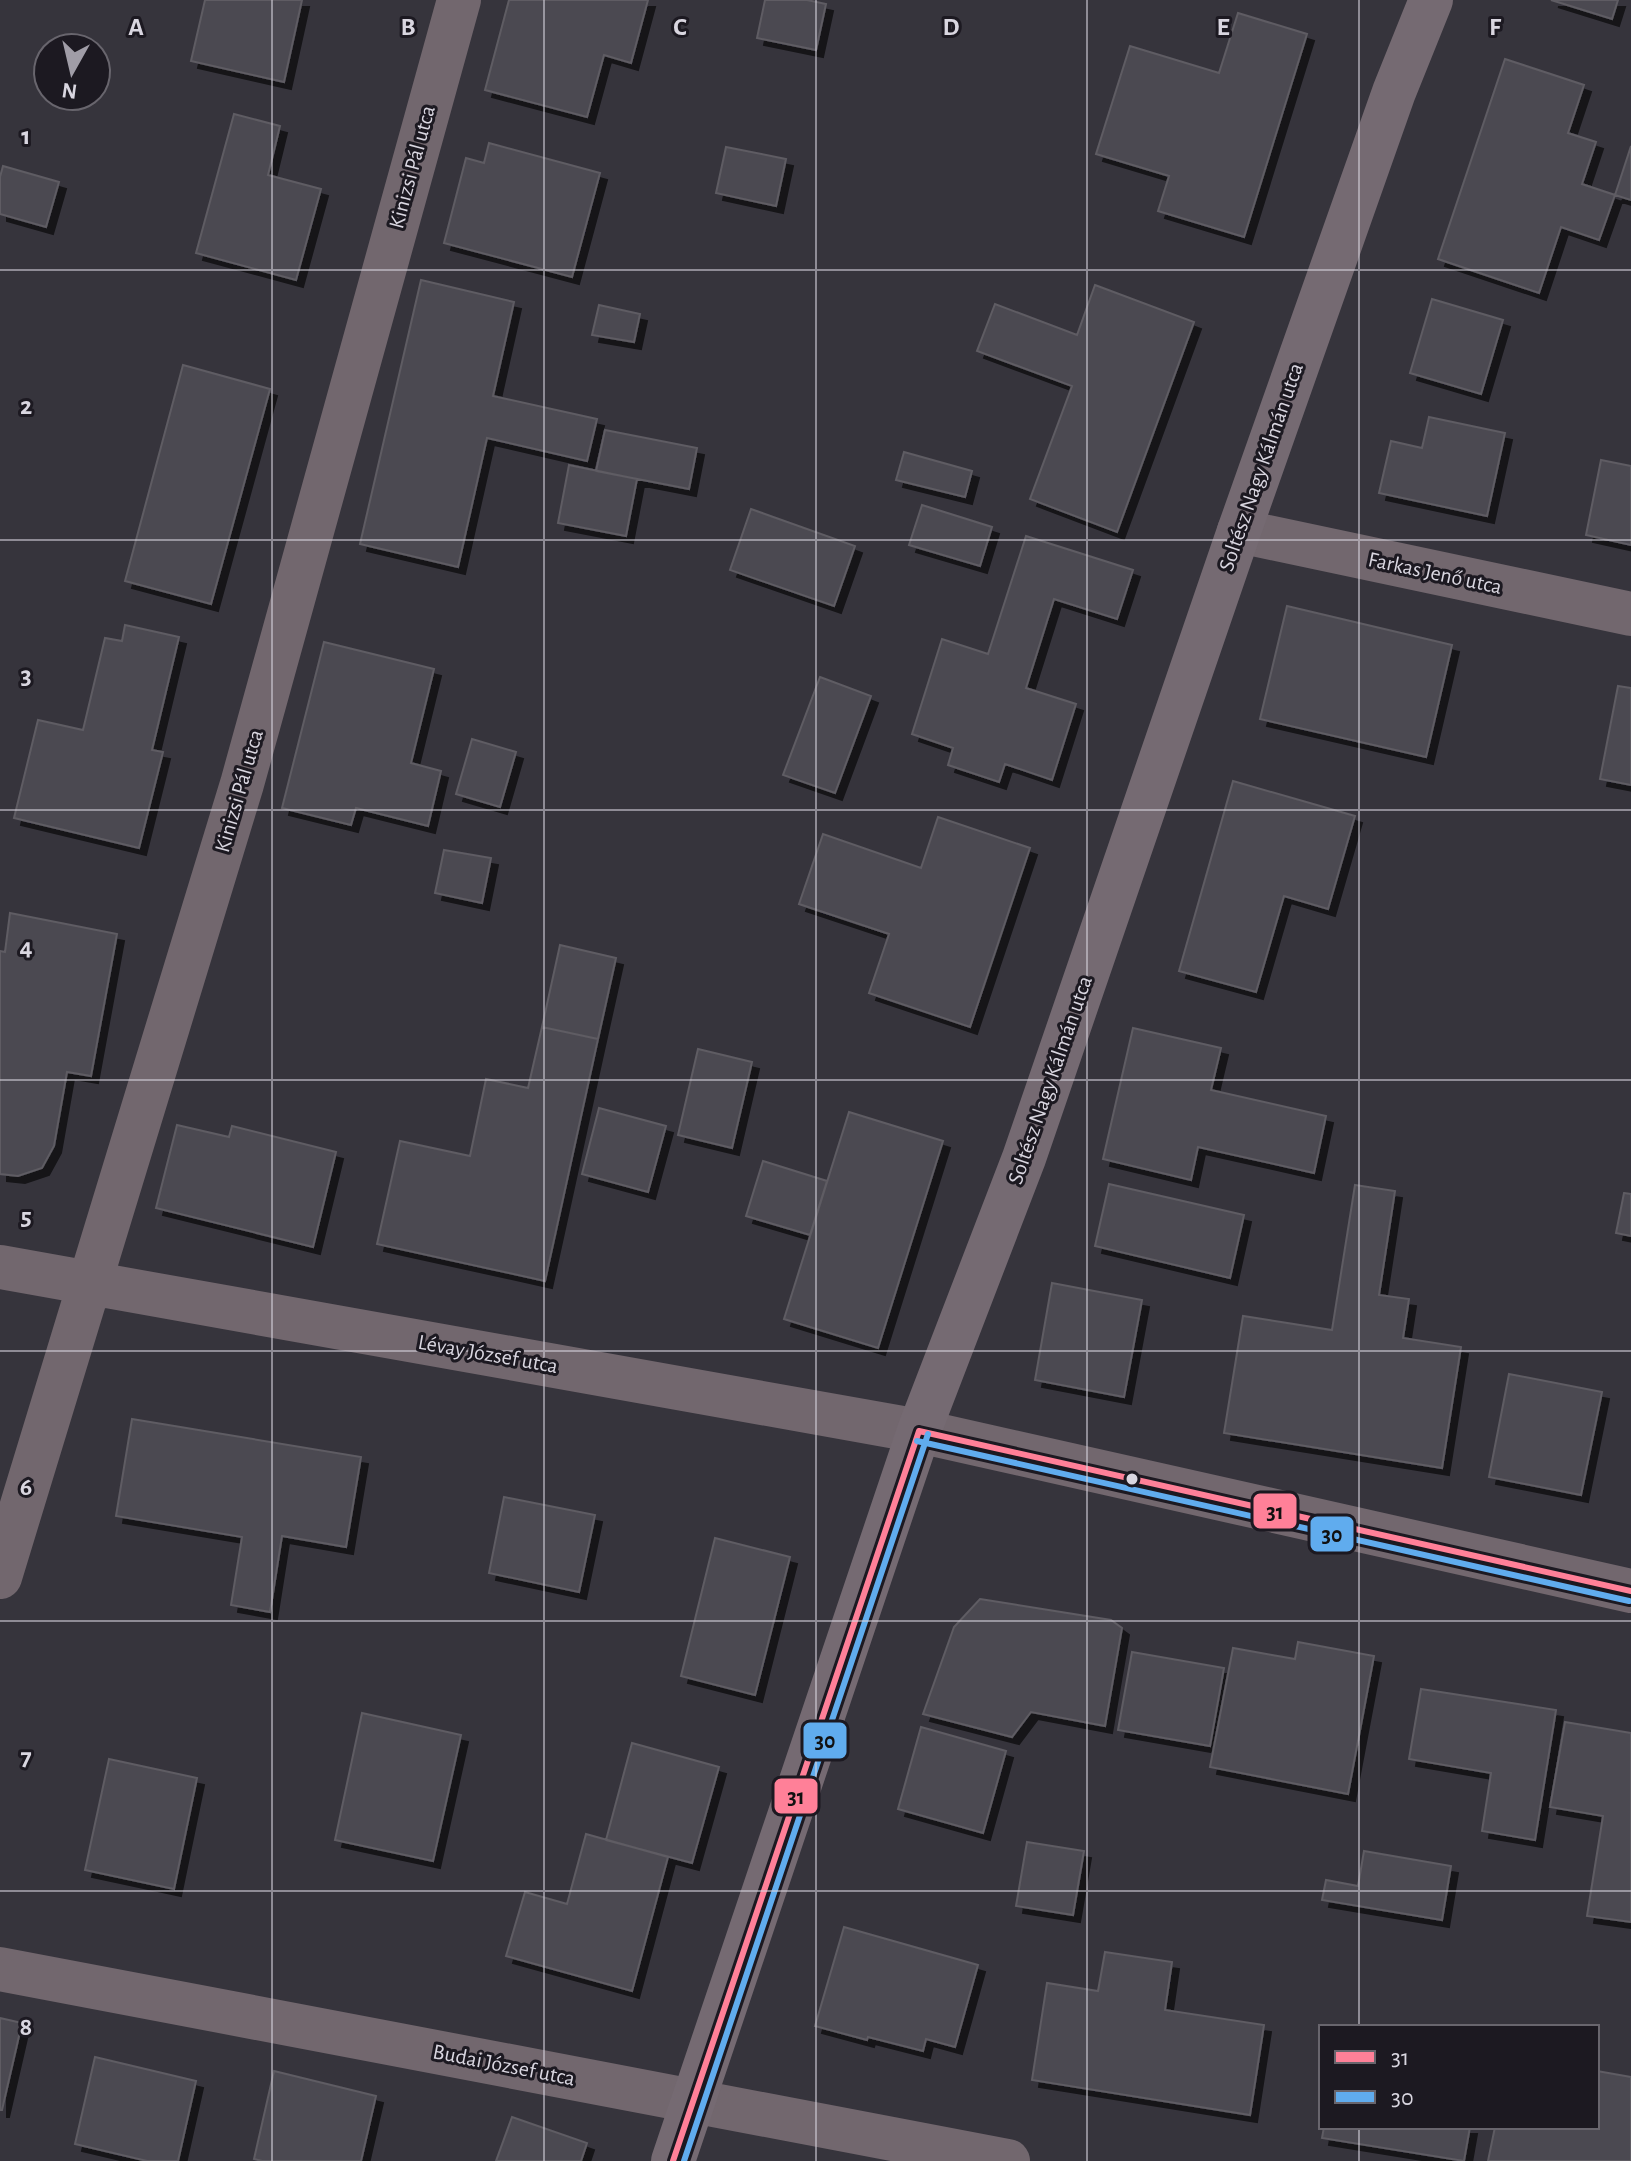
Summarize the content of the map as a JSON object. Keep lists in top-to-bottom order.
{
  "streets": {
    "street": [
      "Kinizsi Pál utca",
      "Soltész Nagy Kálmán utca",
      "Farkas Jenő utca",
      "Lévay József utca",
      "Budai József utca"
    ]
  },
  "crossings": [
    ["Kinizsi Pál utca", "Lévay József utca"],
    ["Soltész Nagy Kálmán utca", "Farkas Jenő utca"],
    ["Soltész Nagy Kálmán utca", "Lévay József utca"],
    ["Soltész Nagy Kálmán utca", "Budai József utca"]
  ],
  "lines": ["transit line 31", "transit line 30"],
  "legend": ["31", "30"],
  "north": "bottom",
  "grid": {
    "columns": [
      "A",
      "B",
      "C",
      "D",
      "E",
      "F"
    ],
    "rows": [
      "1",
      "2",
      "3",
      "4",
      "5",
      "6",
      "7",
      "8"
    ]
  }
}
